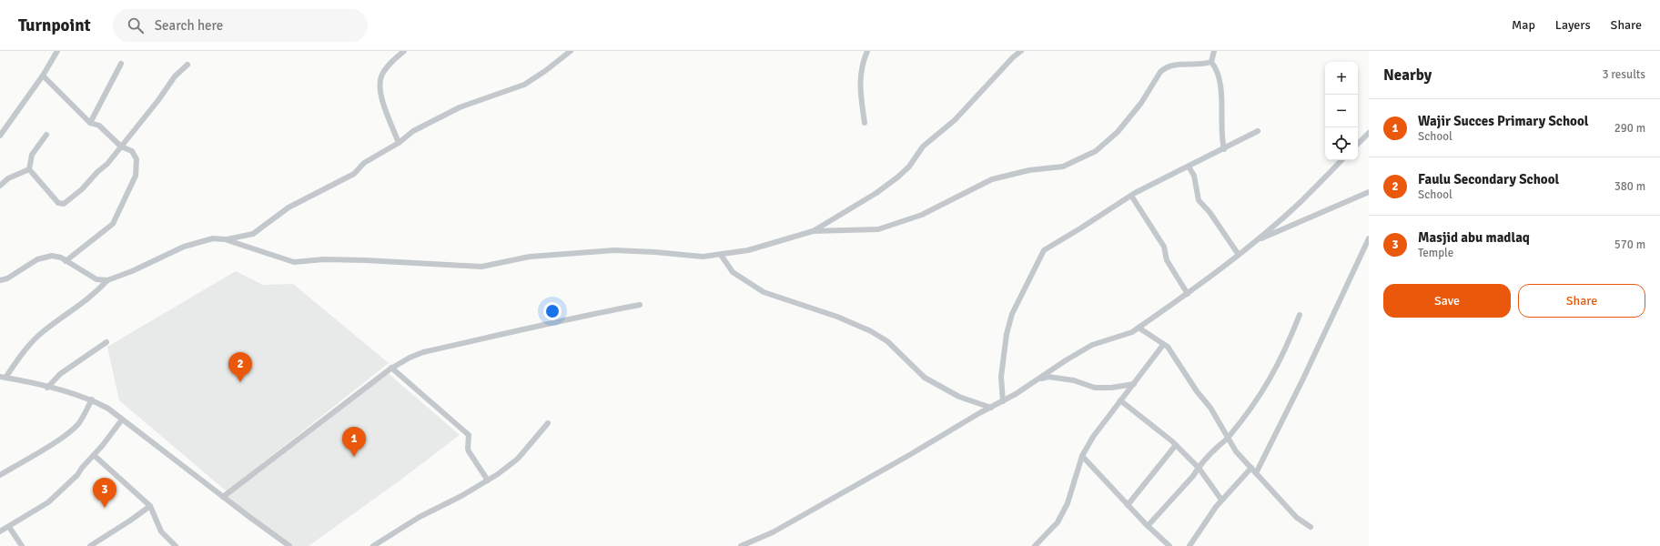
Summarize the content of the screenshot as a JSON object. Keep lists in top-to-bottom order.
{
  "page": {
    "header": "Turnpoint",
    "search": "Search here",
    "nav": ["Map", "Layers", "Share"],
    "heading": ["Nearby", "3 results"],
    "map_buttons": ["+", "−"],
    "list": [
      {
        "mark": "1",
        "name": "Wajir Succes Primary School",
        "note": "School",
        "value": "290 m"
      },
      {
        "mark": "2",
        "name": "Faulu Secondary School",
        "note": "School",
        "value": "380 m"
      },
      {
        "mark": "3",
        "name": "Masjid abu madlaq",
        "note": "Temple",
        "value": "570 m"
      }
    ],
    "buttons": ["Save", "Share"],
    "pins": ["2", "1", "3"]
  }
}
